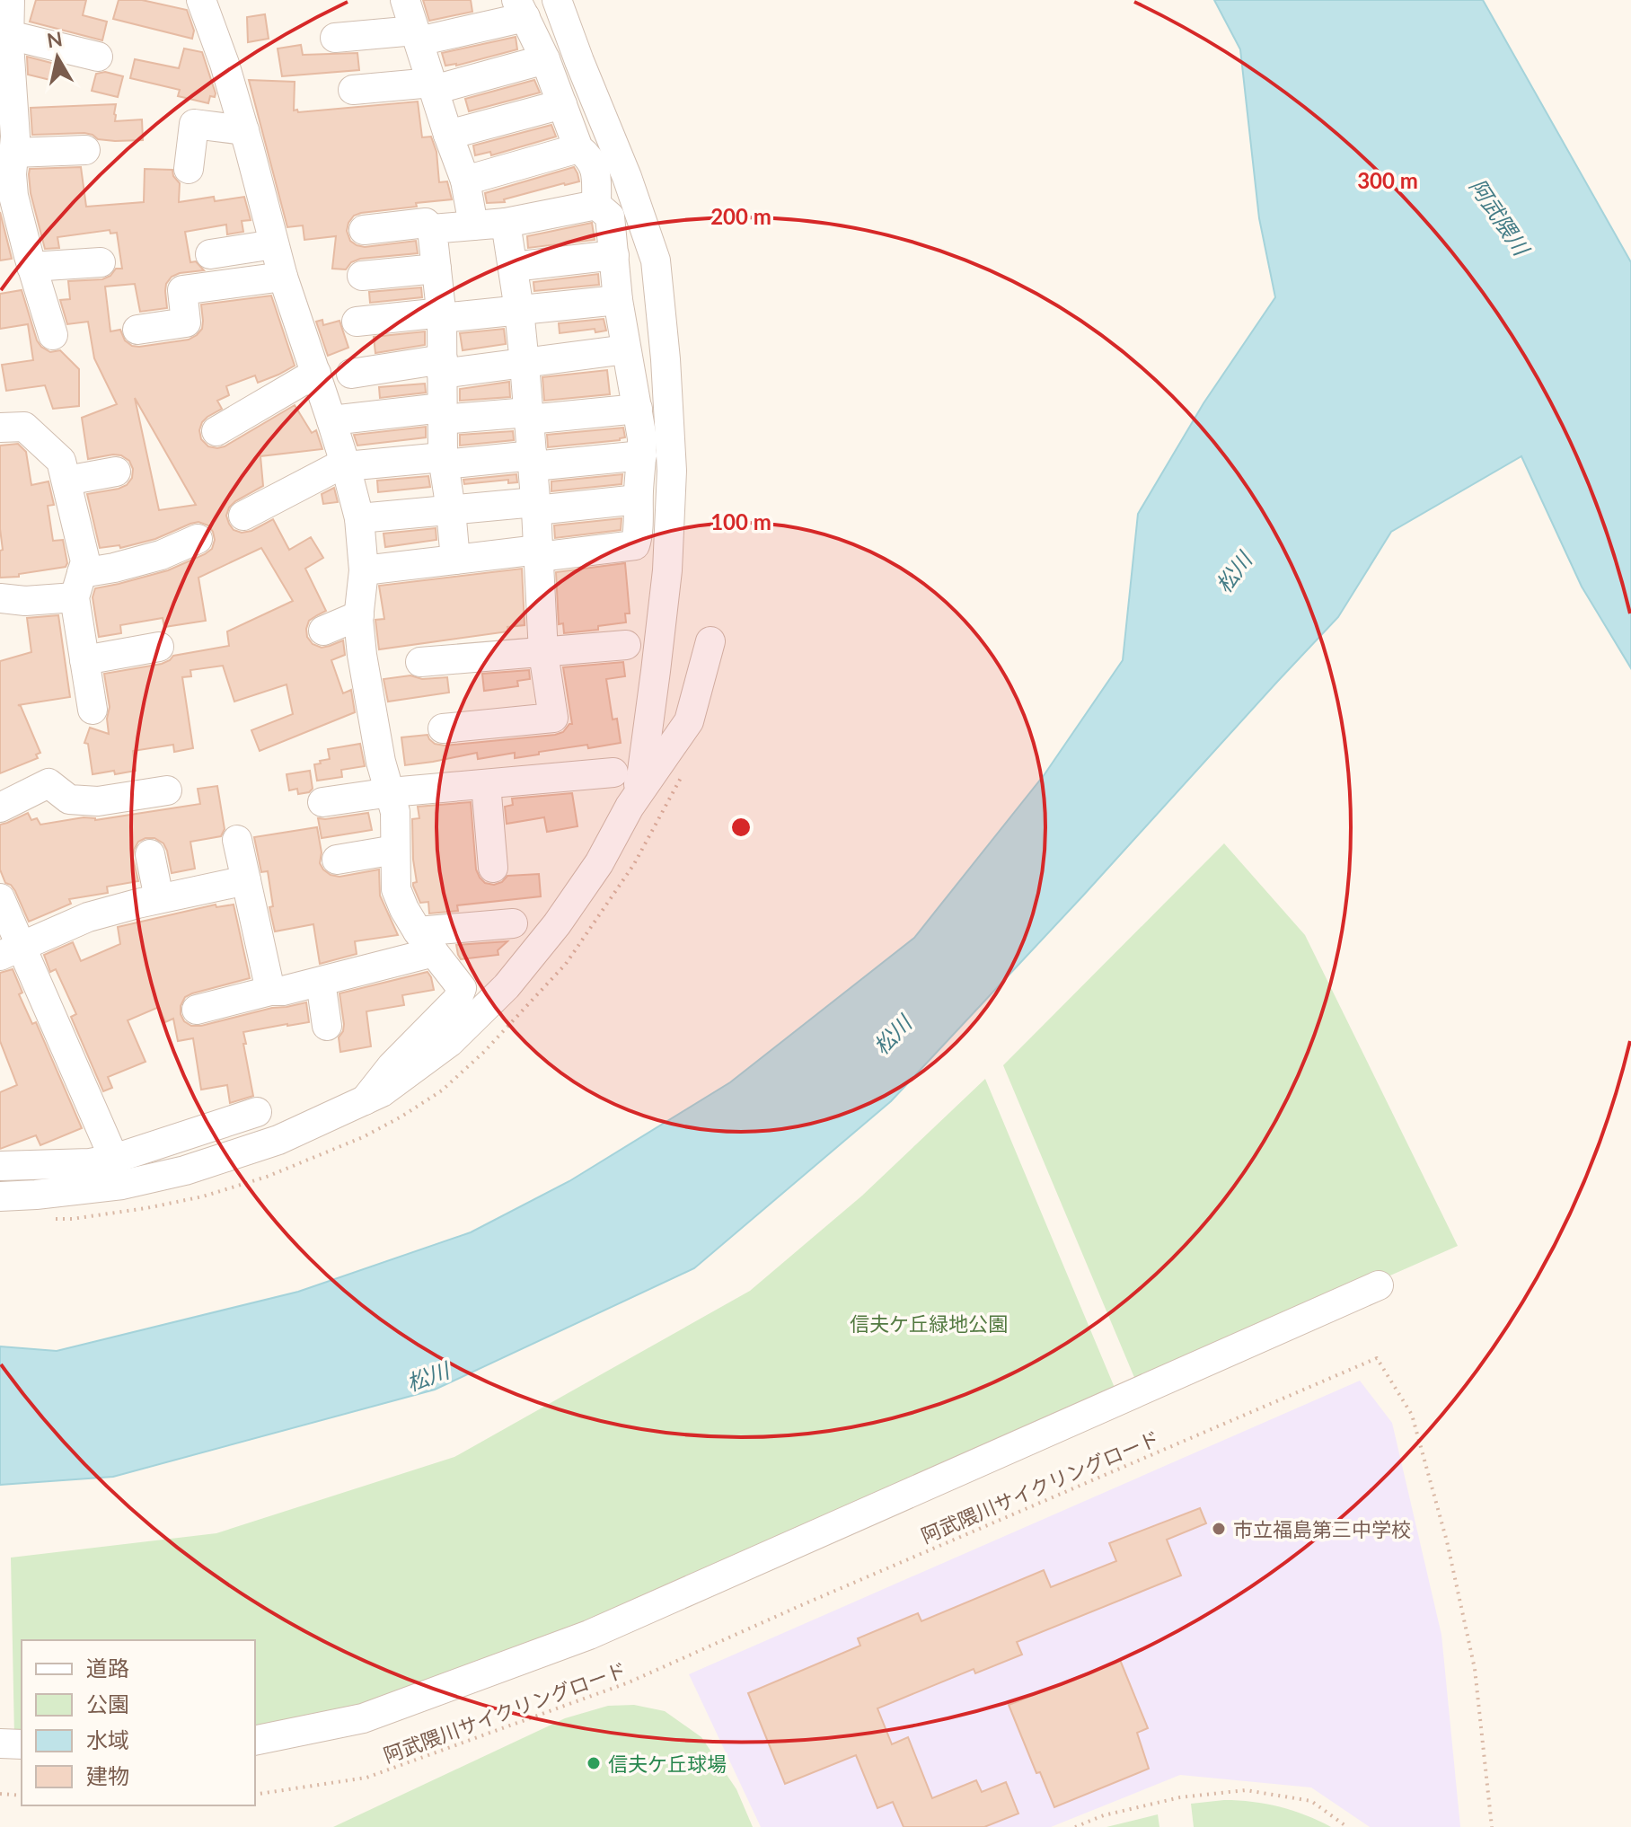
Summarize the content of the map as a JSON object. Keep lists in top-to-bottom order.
{
  "streets": {
    "path": ["阿武隈川サイクリングロード"]
  },
  "water": ["阿武隈川", "松川"],
  "parks": ["信夫ケ丘緑地公園"],
  "places": ["市立福島第三中学校", "信夫ケ丘球場"],
  "legend": [
    "道路",
    "公園",
    "水域",
    "建物"
  ],
  "north": "top",
  "rings": ["300 m", "200 m", "100 m"]
}
